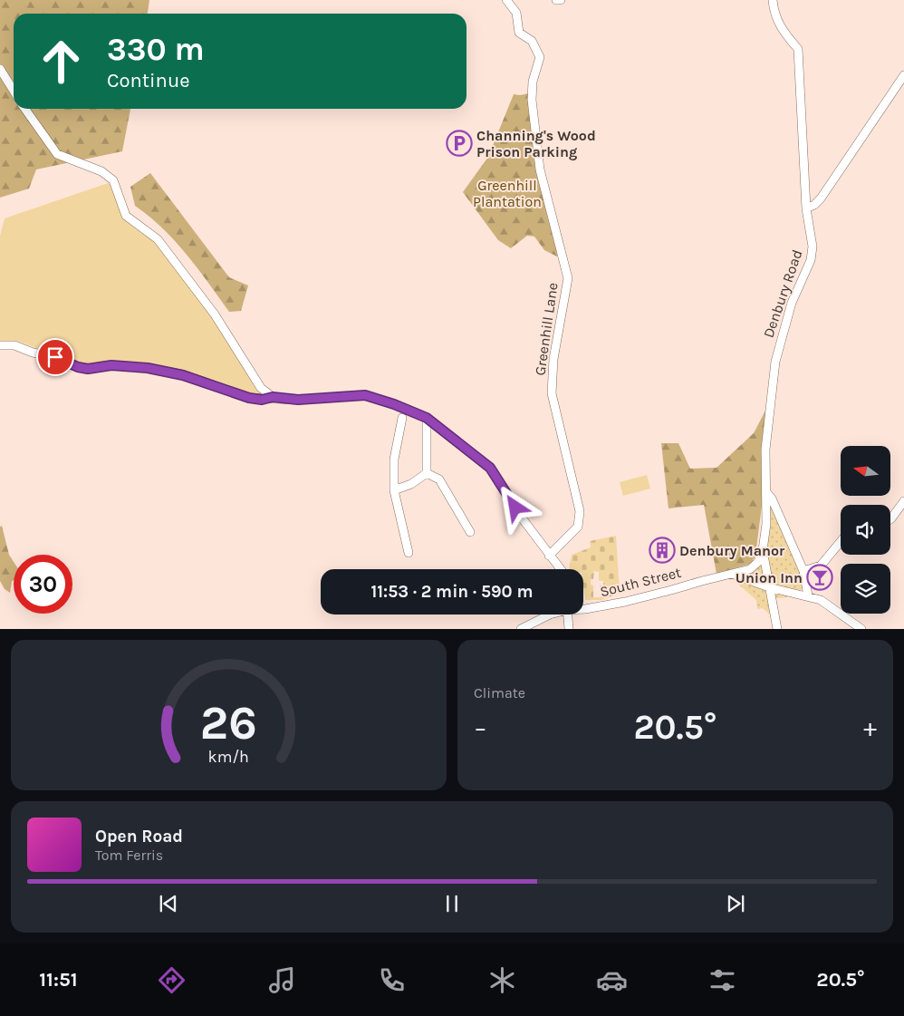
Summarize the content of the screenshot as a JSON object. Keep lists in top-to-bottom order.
{
  "streets": {
    "street": ["Denbury Road", "Greenhill Lane", "South Street"]
  },
  "crossings": [
    ["Denbury Road", "South Street"]
  ],
  "parks": ["Greenhill Plantation"],
  "places": {
    "parking": ["Channing's Wood Prison Parking"],
    "building": ["Denbury Manor"],
    "bar": ["Union Inn"]
  },
  "north": "left",
  "page": {
    "turn": ["330 m", "Continue"],
    "limit": "30",
    "trip": "11:53 · 2 min · 590 m",
    "tile": "Climate",
    "heat": ["−", "20.5°", "+"],
    "song": ["Open Road", "Tom Ferris"],
    "tabs": ["11:51", "20.5°"],
    "gauge": ["26", "km/h"]
  }
}
